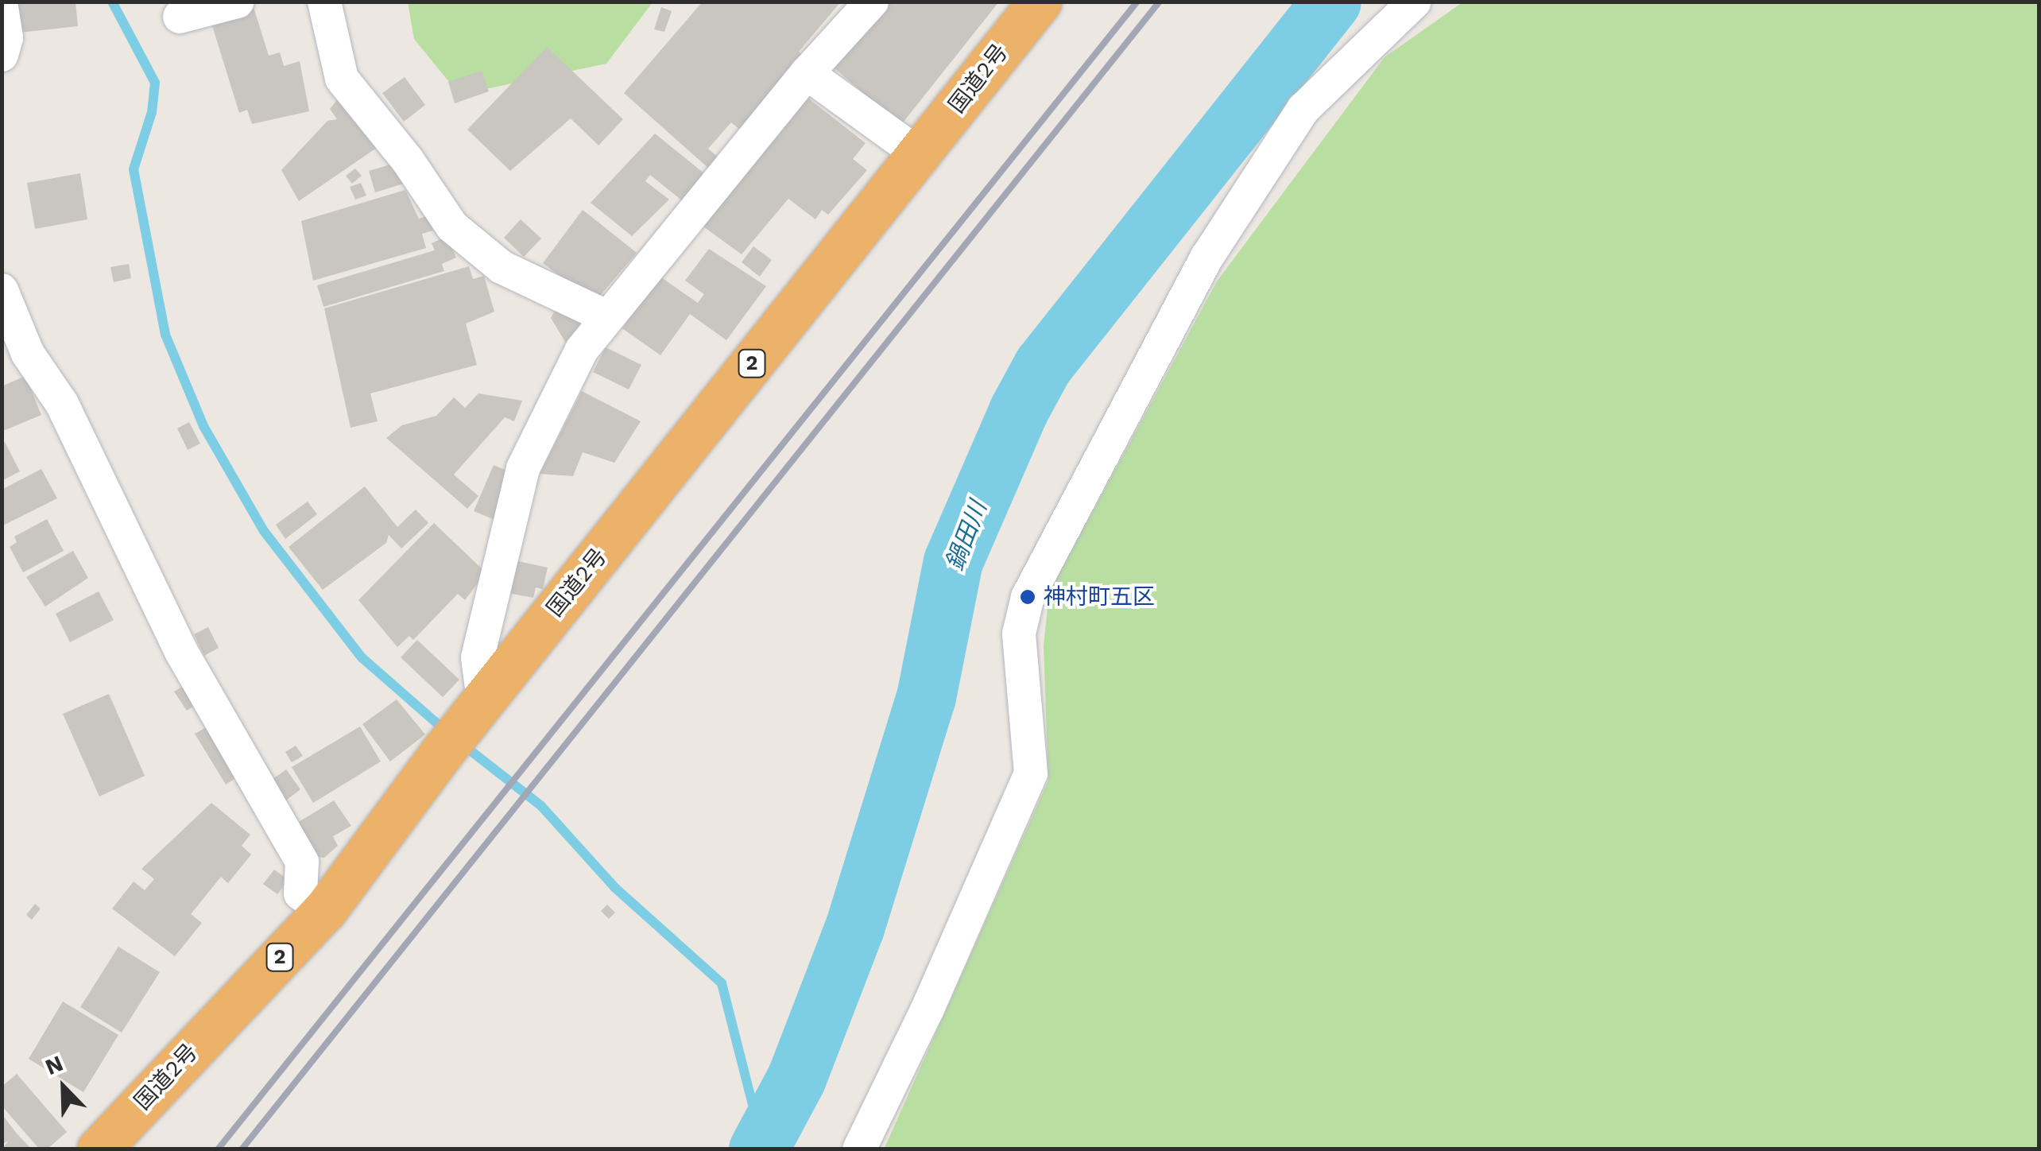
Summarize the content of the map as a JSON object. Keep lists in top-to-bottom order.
{
  "streets": {
    "highway": ["国道2号", "2"]
  },
  "water": ["鍋田川"],
  "places": ["神村町五区"],
  "north": "top left"
}
